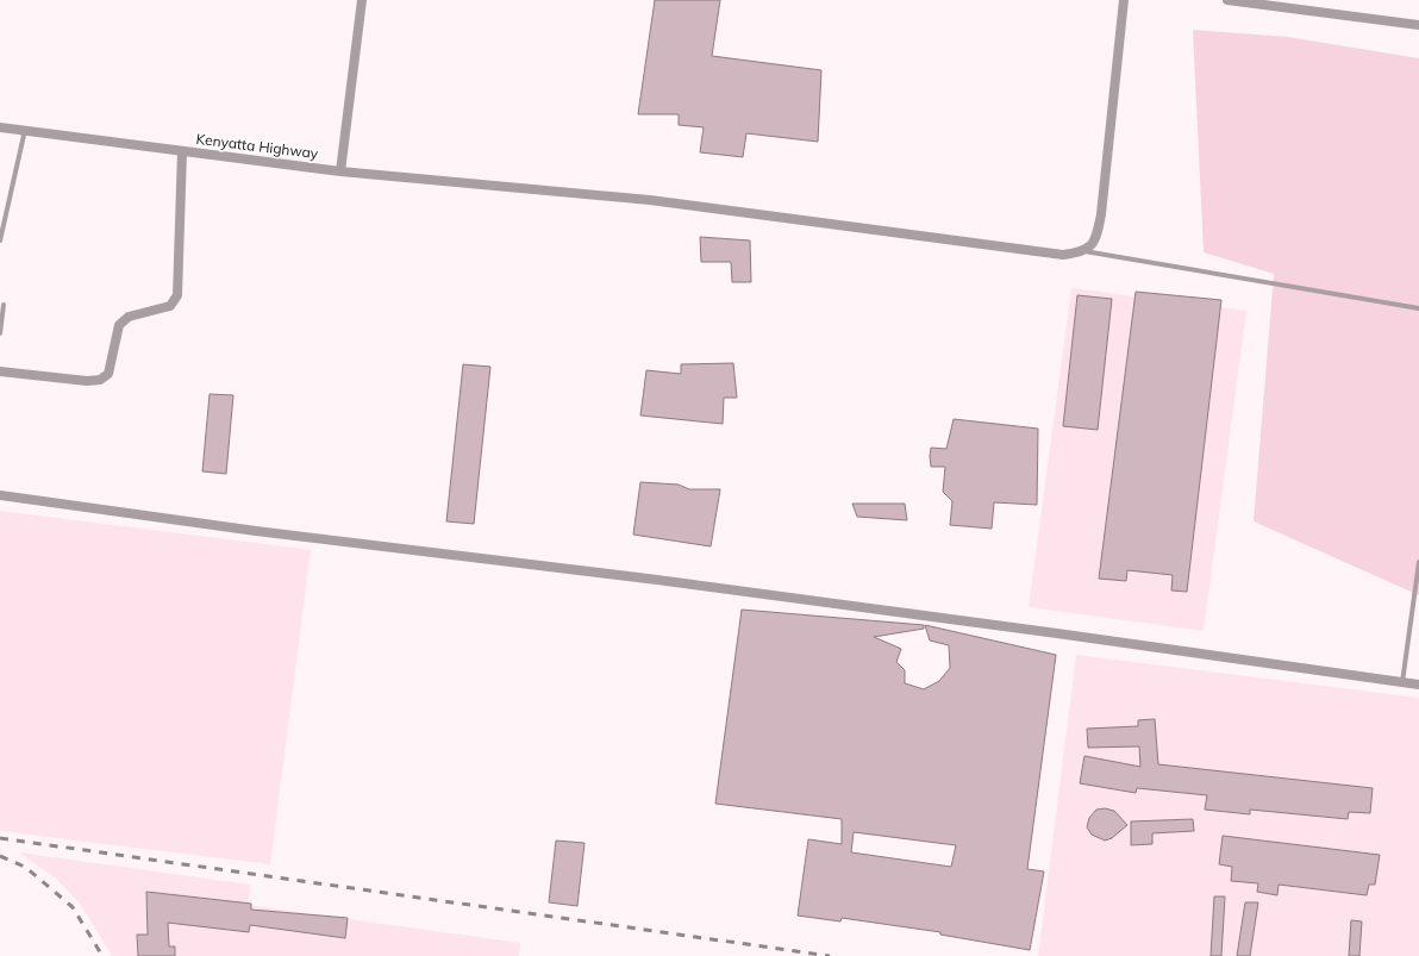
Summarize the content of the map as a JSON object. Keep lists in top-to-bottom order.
{
  "streets": {
    "street": ["Kenyatta Highway"]
  }
}
